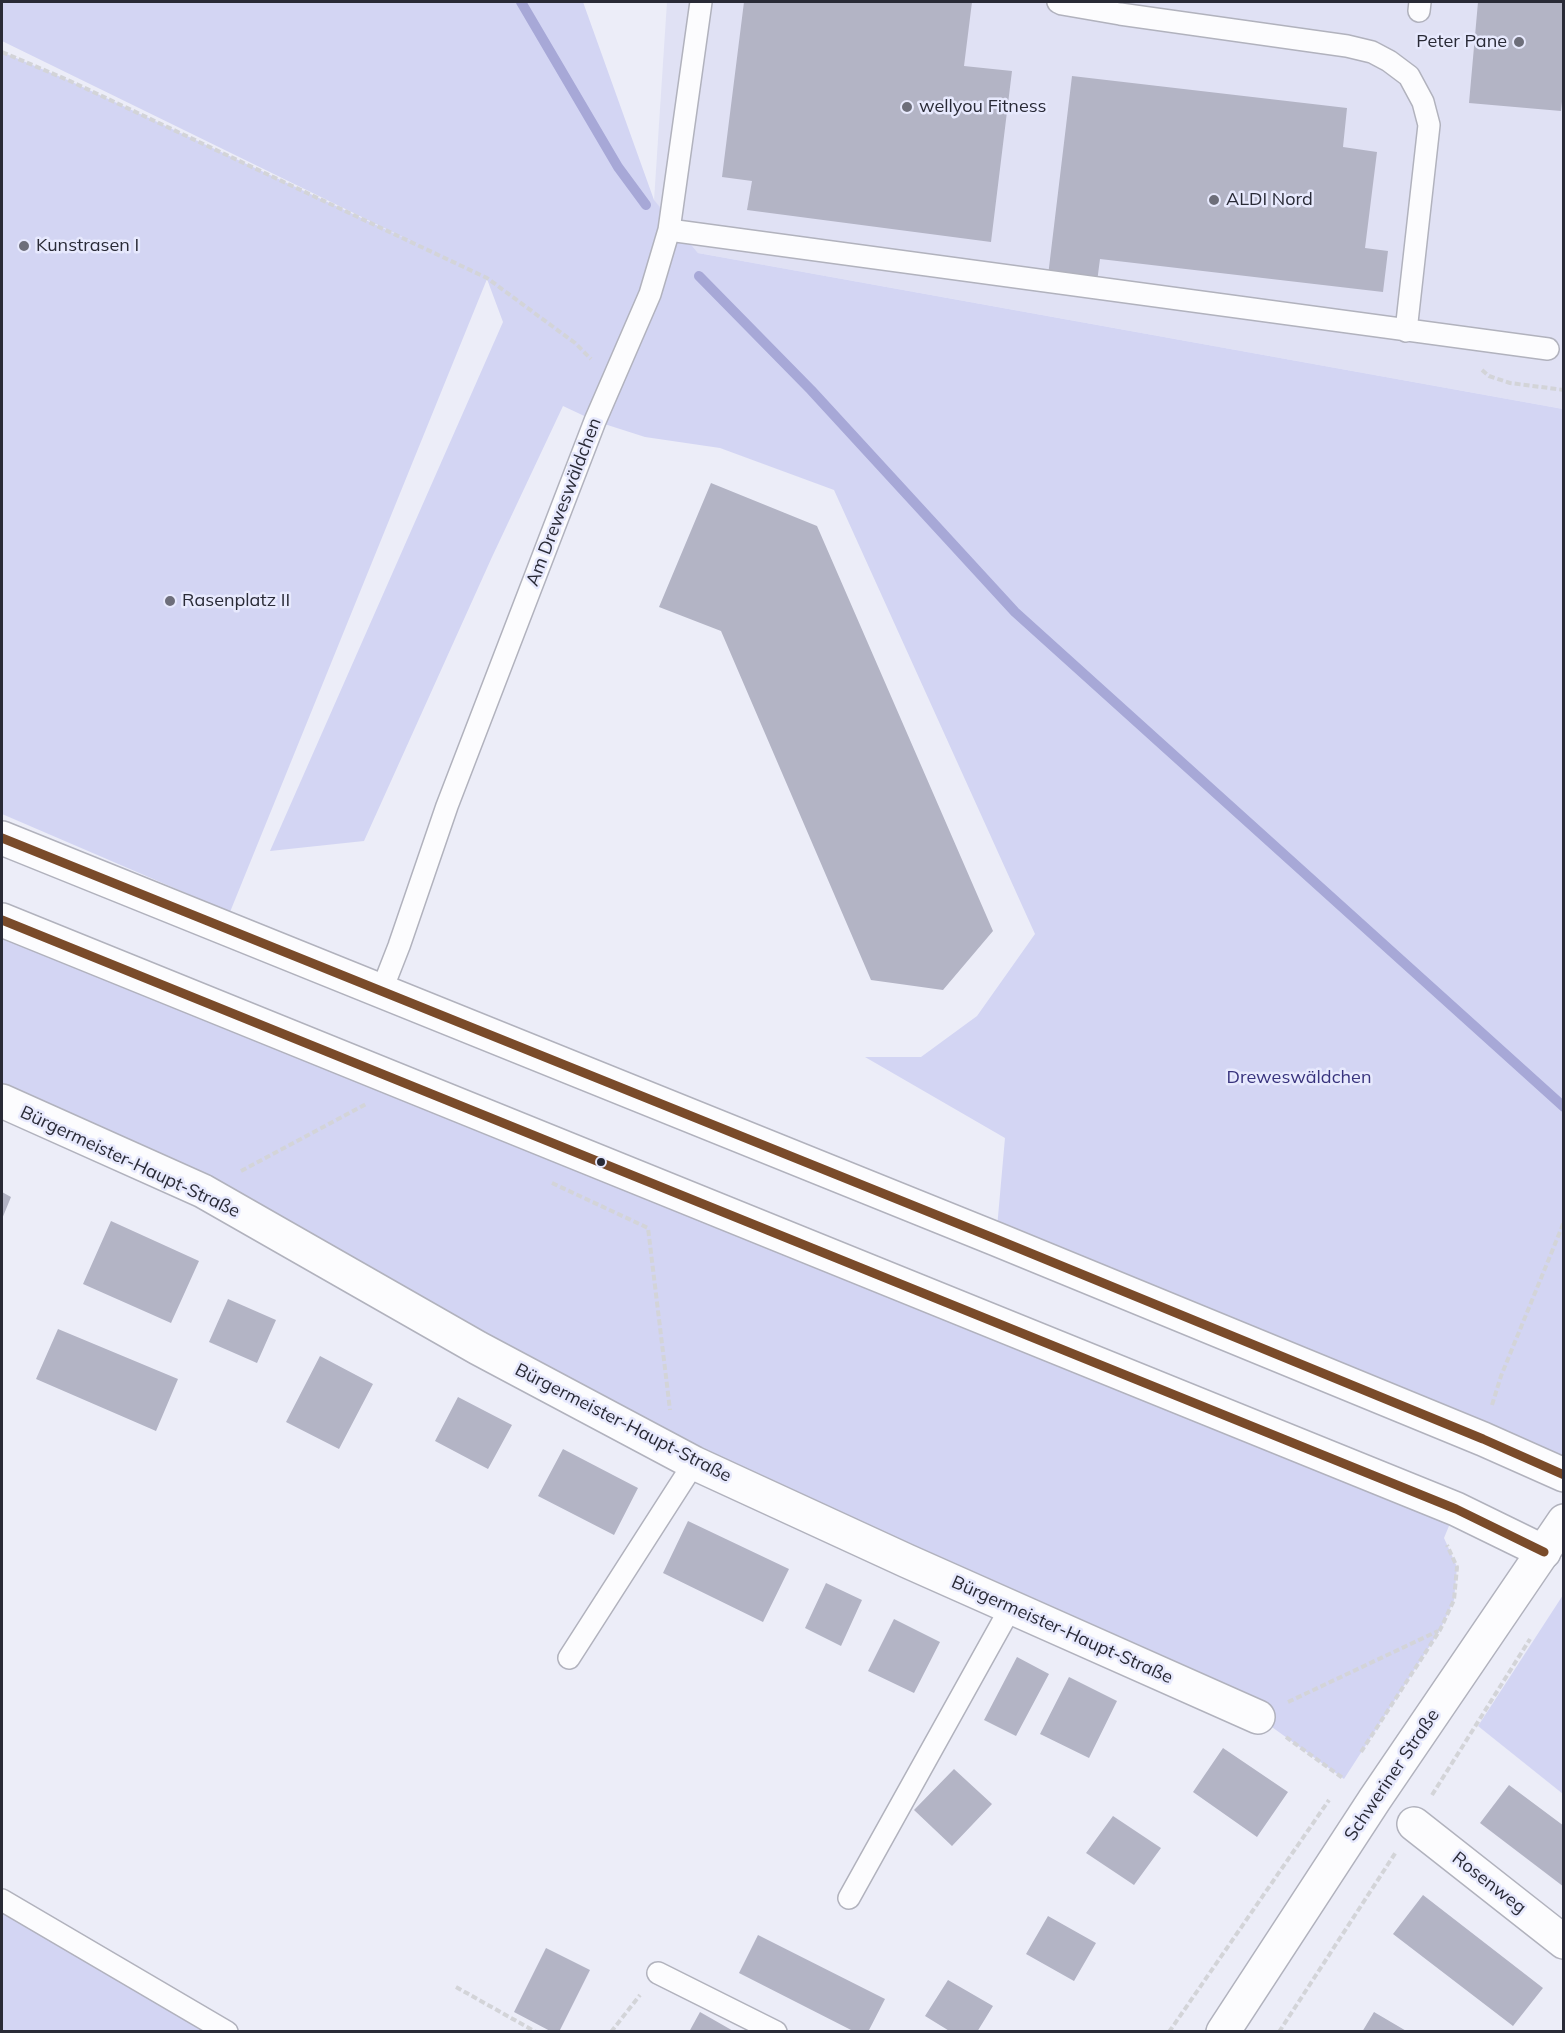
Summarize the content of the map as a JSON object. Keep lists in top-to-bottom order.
{
  "streets": {
    "street": ["Bürgermeister-Haupt-Straße", "Schweriner Straße", "Rosenweg"],
    "lane": ["Am Dreweswäldchen"]
  },
  "parks": ["Dreweswäldchen"],
  "places": [
    "Peter Pane",
    "wellyou Fitness",
    "ALDI Nord",
    "Kunstrasen I",
    "Rasenplatz II"
  ]
}
